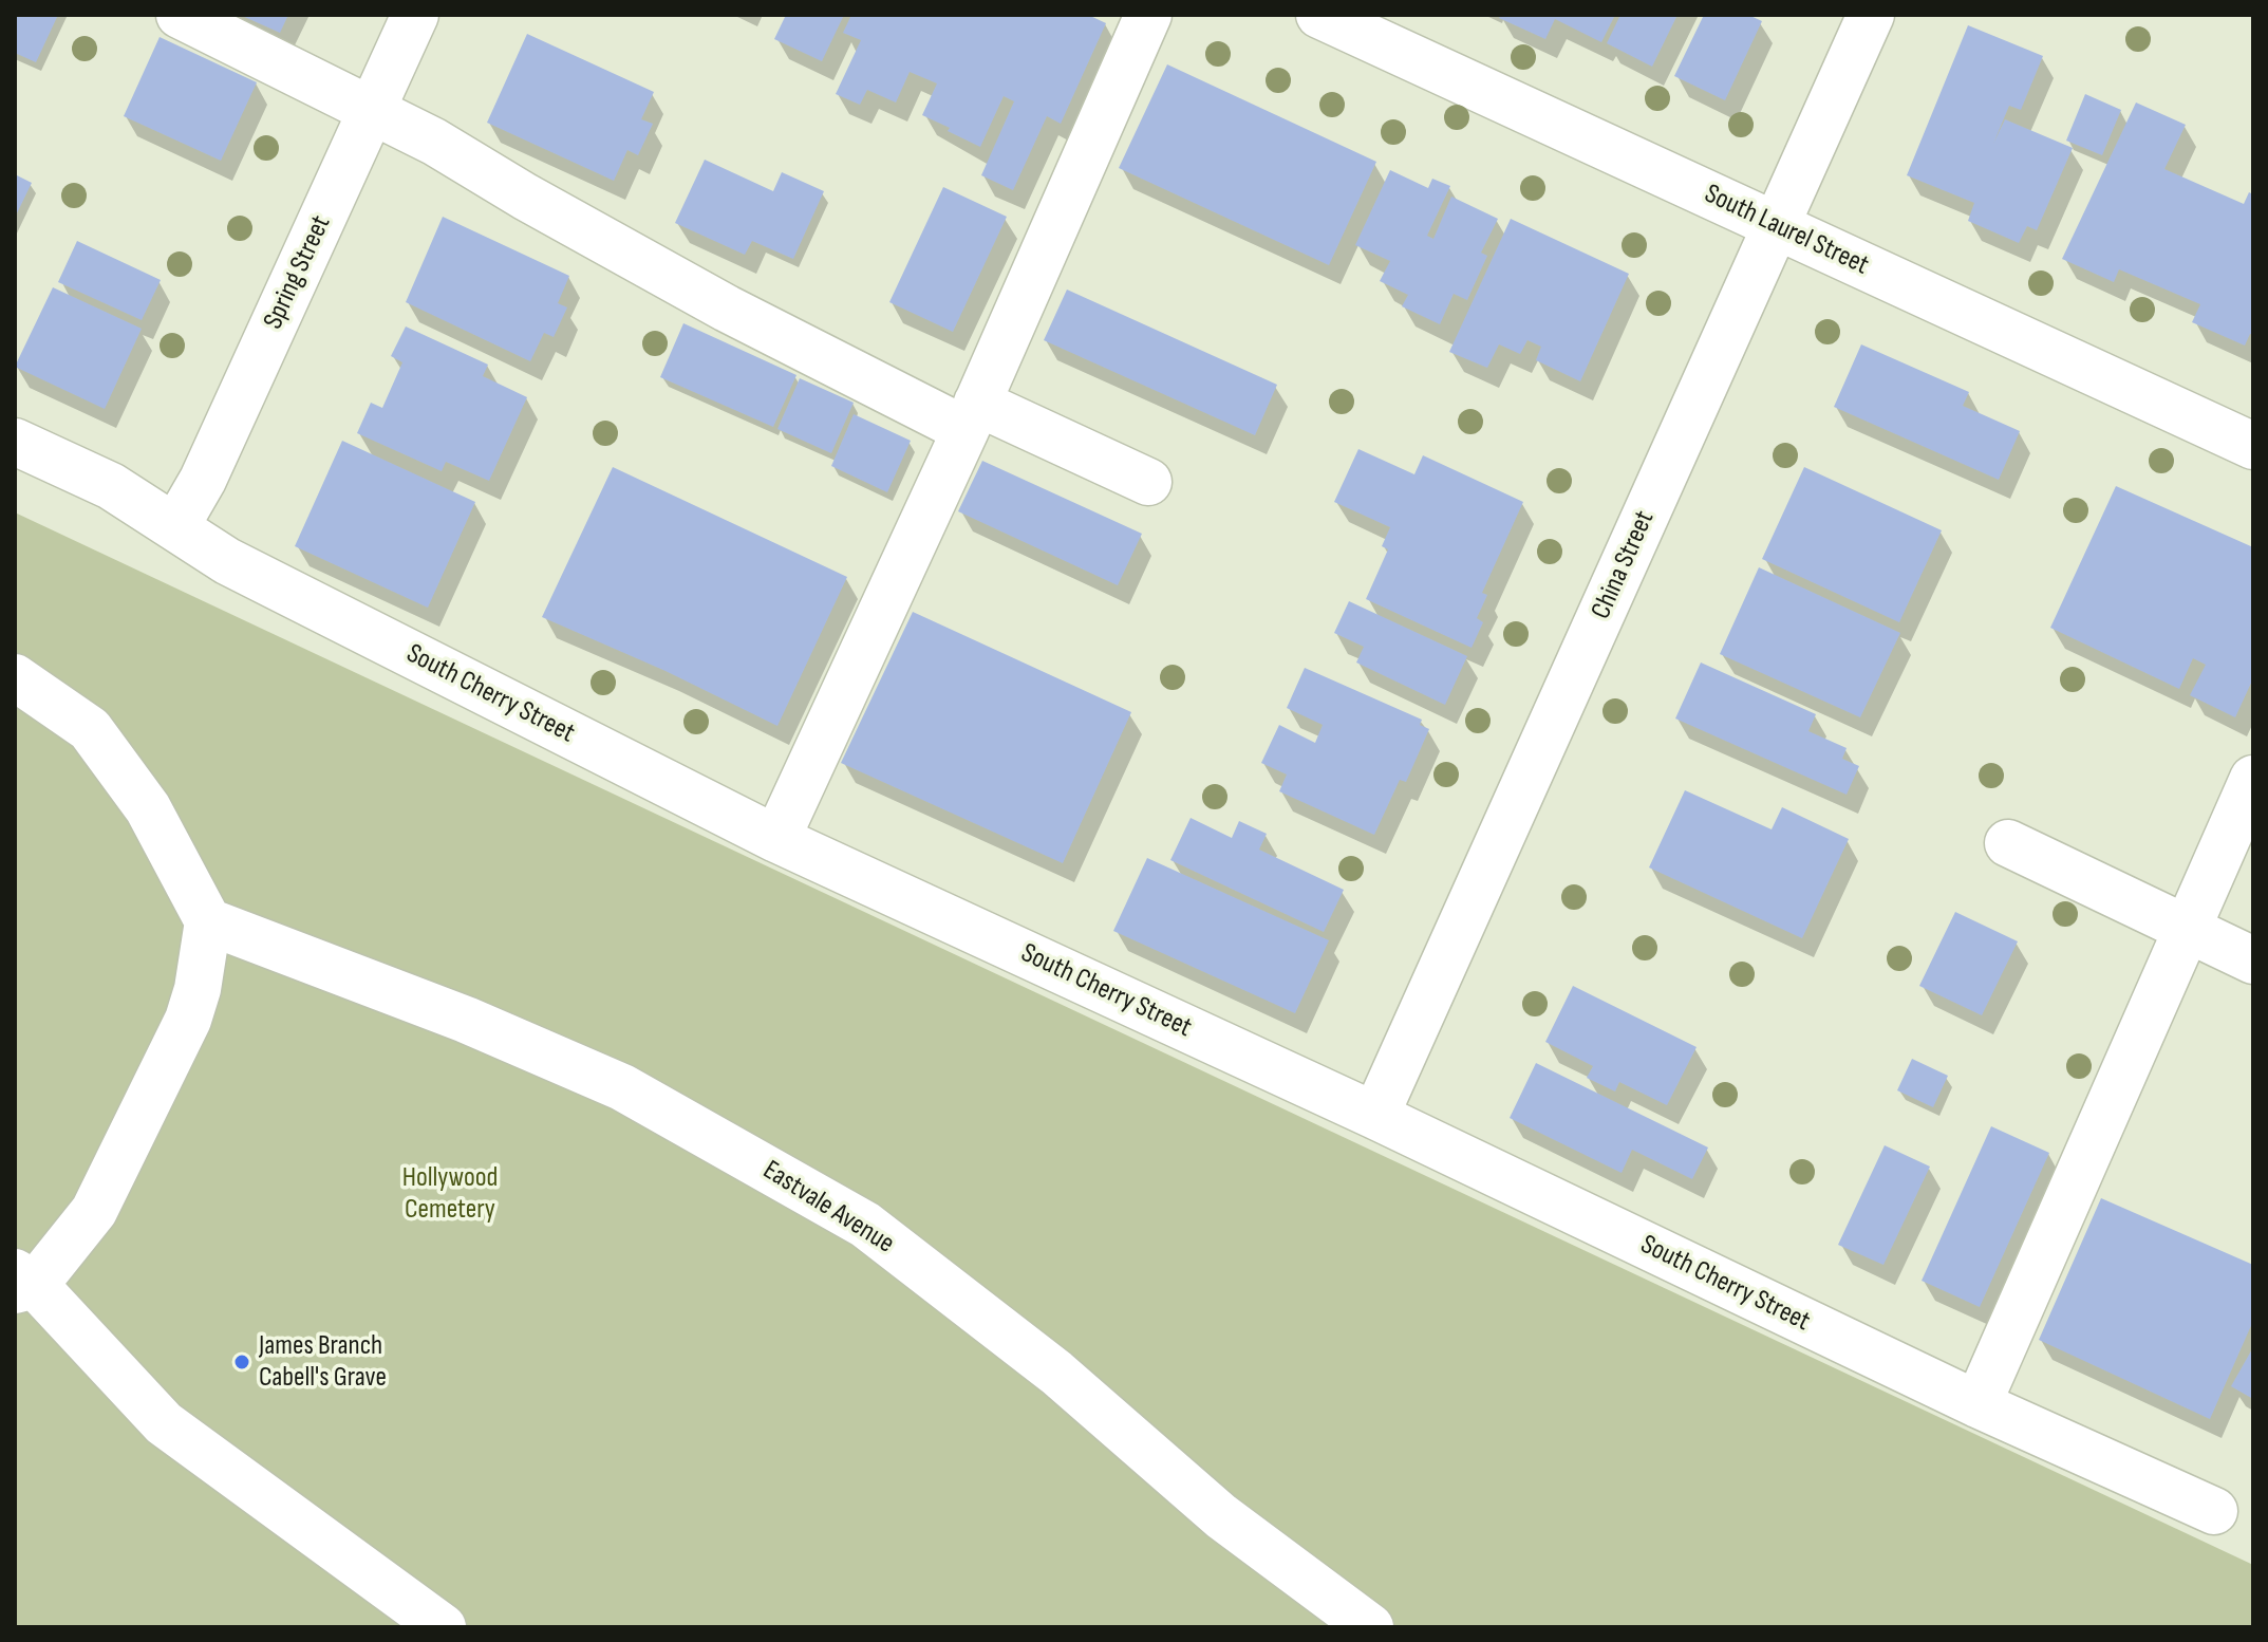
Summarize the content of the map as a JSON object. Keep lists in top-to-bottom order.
{
  "streets": {
    "street": [
      "South Laurel Street",
      "Spring Street",
      "China Street",
      "South Cherry Street",
      "Eastvale Avenue"
    ]
  },
  "crossings": [
    ["South Laurel Street", "China Street"],
    ["Spring Street", "South Cherry Street"],
    ["China Street", "South Cherry Street"]
  ],
  "parks": ["Hollywood Cemetery"],
  "places": ["James Branch Cabell's Grave"]
}
